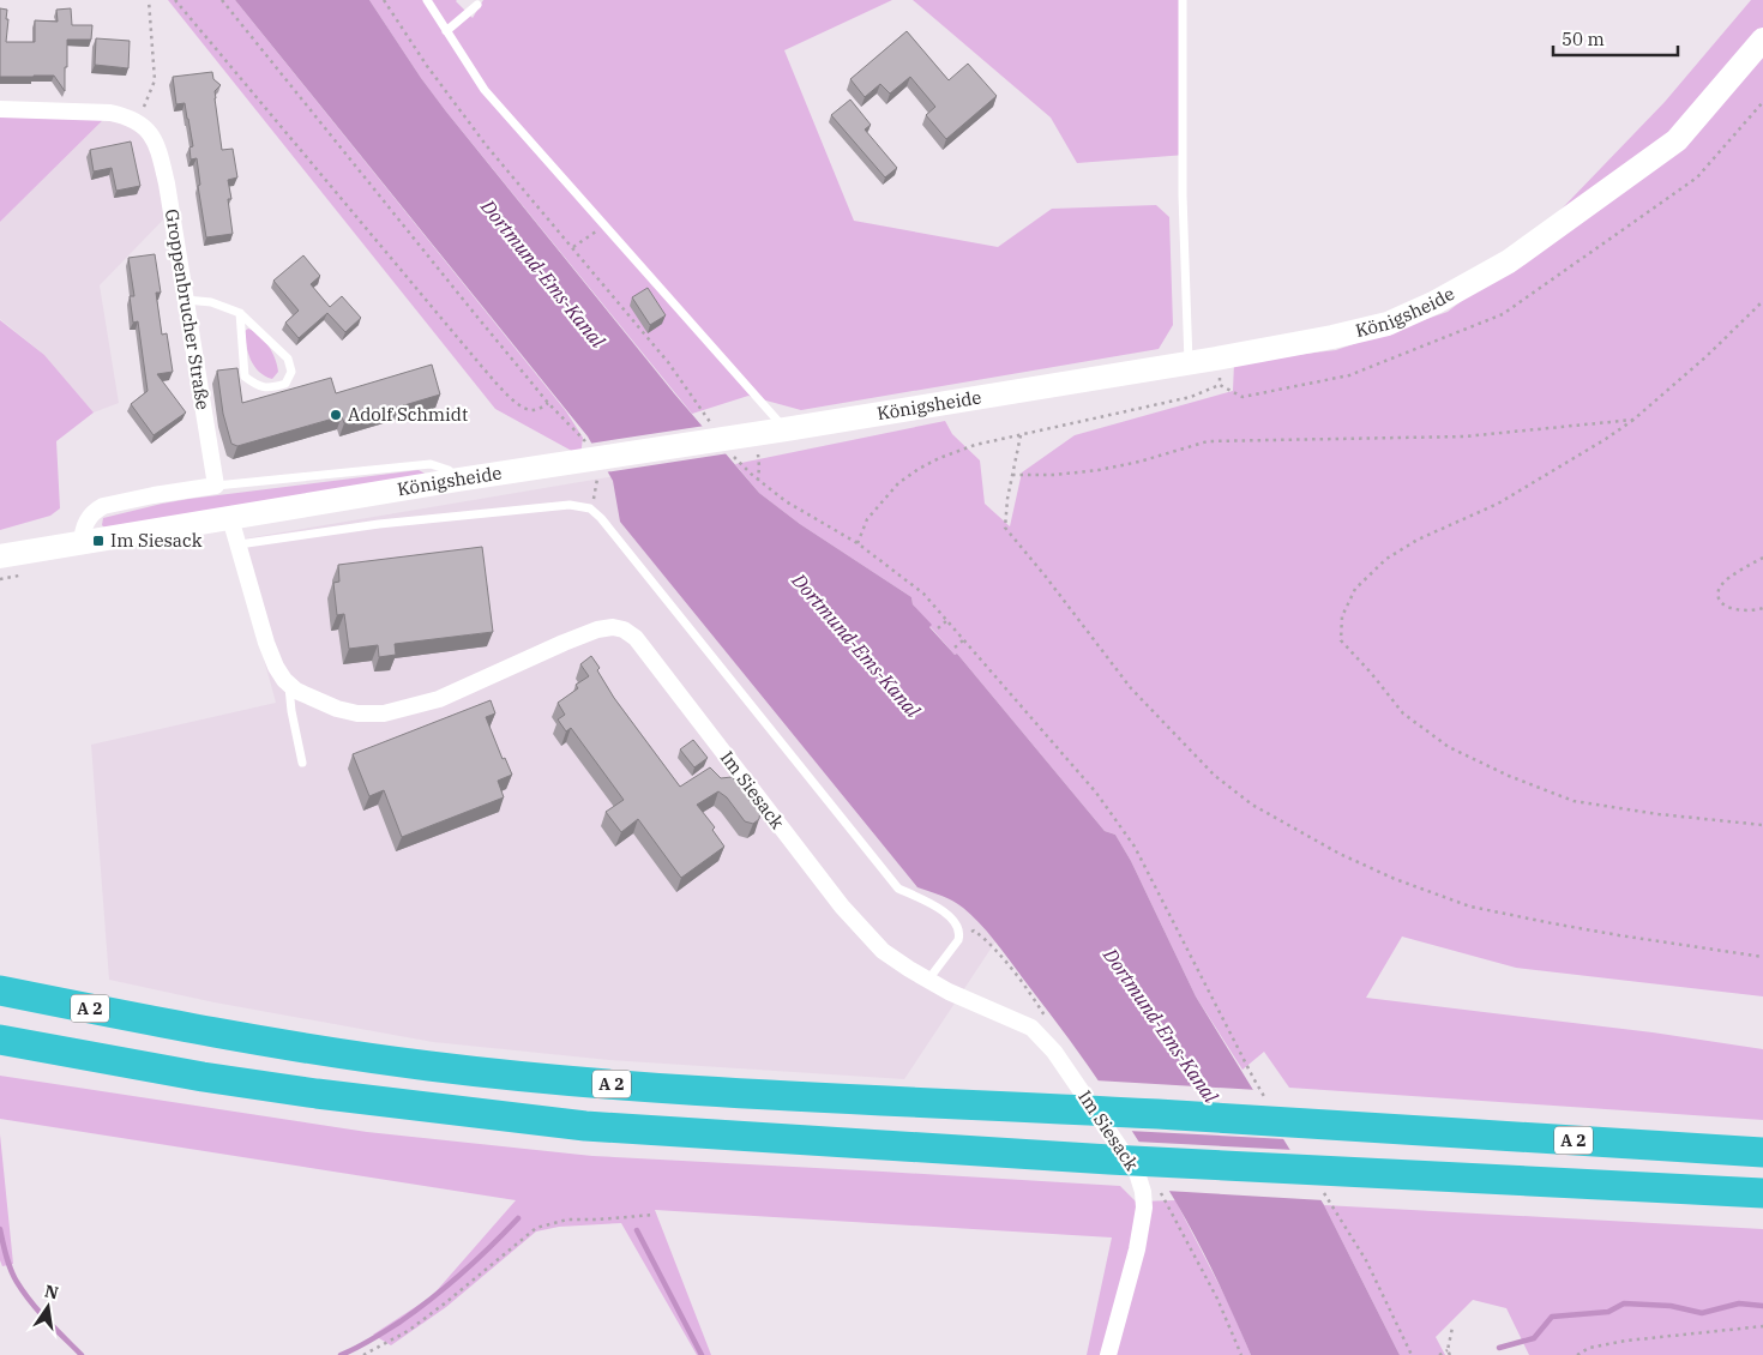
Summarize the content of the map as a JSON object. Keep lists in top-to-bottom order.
{
  "streets": {
    "highway": ["A 2"],
    "main road": ["Königsheide"],
    "street": ["Groppenbrucher Straße", "Im Siesack"]
  },
  "crossings": [
    ["Königsheide", "Im Siesack"]
  ],
  "water": ["Dortmund-Ems-Kanal"],
  "places": {
    "other": ["Adolf Schmidt"],
    "transit": ["Im Siesack"]
  },
  "scale_bar": "50 m",
  "north": "top"
}
